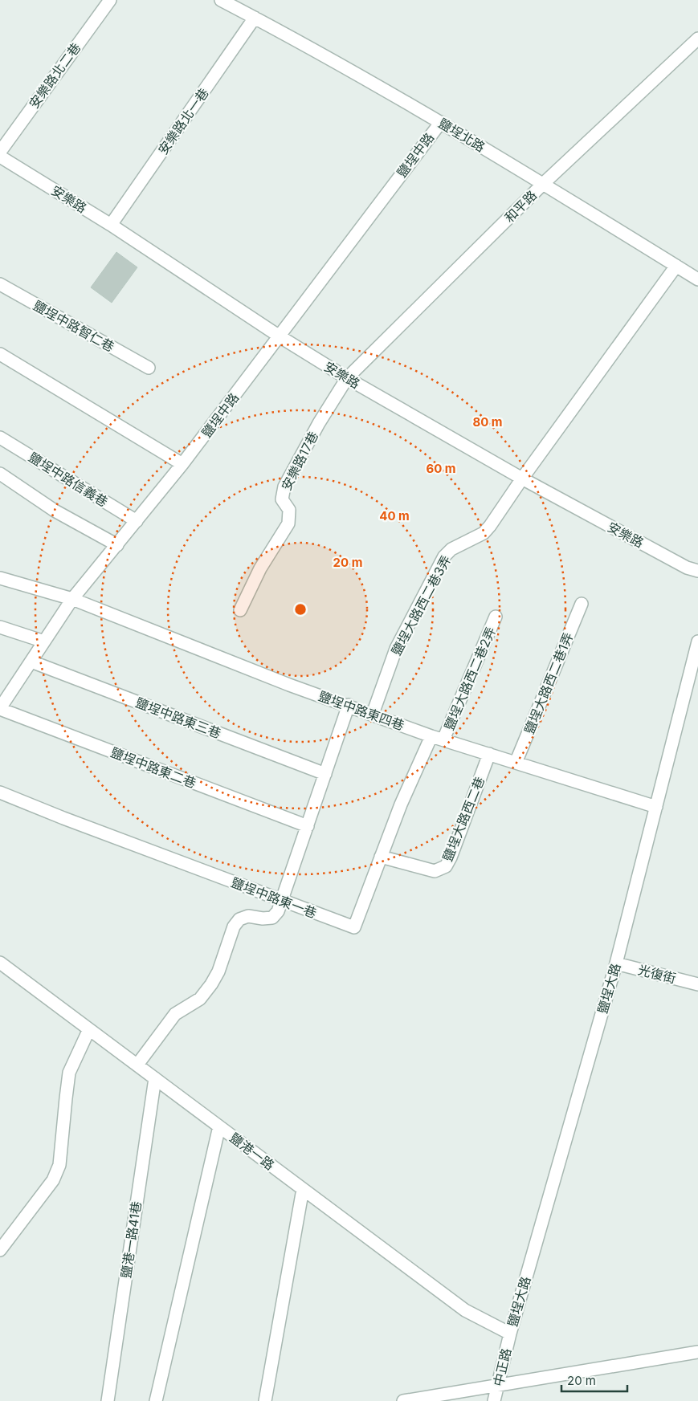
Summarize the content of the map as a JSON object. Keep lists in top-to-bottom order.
{
  "streets": {
    "street": [
      "安樂路北二巷",
      "安樂路北一巷",
      "鹽埕北路",
      "鹽埕中路",
      "安樂路",
      "和平路",
      "鹽埕中路智仁巷",
      "安樂路17巷",
      "鹽埕中路信義巷",
      "鹽埕大路西二巷3弄",
      "鹽埕大路西二巷2弄",
      "鹽埕大路西二巷1弄",
      "鹽埕中路東四巷",
      "鹽埕中路東三巷",
      "鹽埕中路東二巷",
      "鹽埕大路西二巷",
      "鹽埕中路東一巷",
      "光復街",
      "鹽埕大路",
      "鹽港一路",
      "鹽港一路41巷",
      "中正路"
    ]
  },
  "crossings": [
    ["安樂路北一巷", "鹽埕北路"],
    ["安樂路北一巷", "安樂路"],
    ["鹽埕北路", "鹽埕中路"],
    ["鹽埕北路", "和平路"],
    ["鹽埕北路", "鹽埕大路西二巷3弄"],
    ["鹽埕中路", "安樂路"],
    ["鹽埕中路", "鹽埕中路信義巷"],
    ["鹽埕中路", "鹽埕中路東四巷"],
    ["鹽埕中路", "鹽埕中路東三巷"],
    ["鹽埕中路", "鹽埕中路東二巷"],
    ["安樂路", "和平路"],
    ["安樂路", "安樂路17巷"],
    ["安樂路", "鹽埕大路西二巷3弄"],
    ["和平路", "安樂路17巷"],
    ["鹽埕大路西二巷3弄", "鹽埕中路東四巷"],
    ["鹽埕大路西二巷2弄", "鹽埕中路東四巷"],
    ["鹽埕大路西二巷1弄", "鹽埕中路東四巷"],
    ["鹽埕中路東四巷", "鹽埕大路西二巷"],
    ["鹽埕中路東四巷", "鹽埕中路東一巷"],
    ["鹽埕中路東四巷", "鹽埕大路"],
    ["鹽埕大路西二巷", "鹽埕中路東一巷"],
    ["光復街", "鹽埕大路"],
    ["鹽埕大路", "鹽港一路"],
    ["鹽埕大路", "中正路"],
    ["鹽港一路", "鹽港一路41巷"],
    ["鹽港一路", "中正路"]
  ],
  "scale_bar": "20 m",
  "rings": [
    "80 m",
    "60 m",
    "40 m",
    "20 m"
  ]
}
